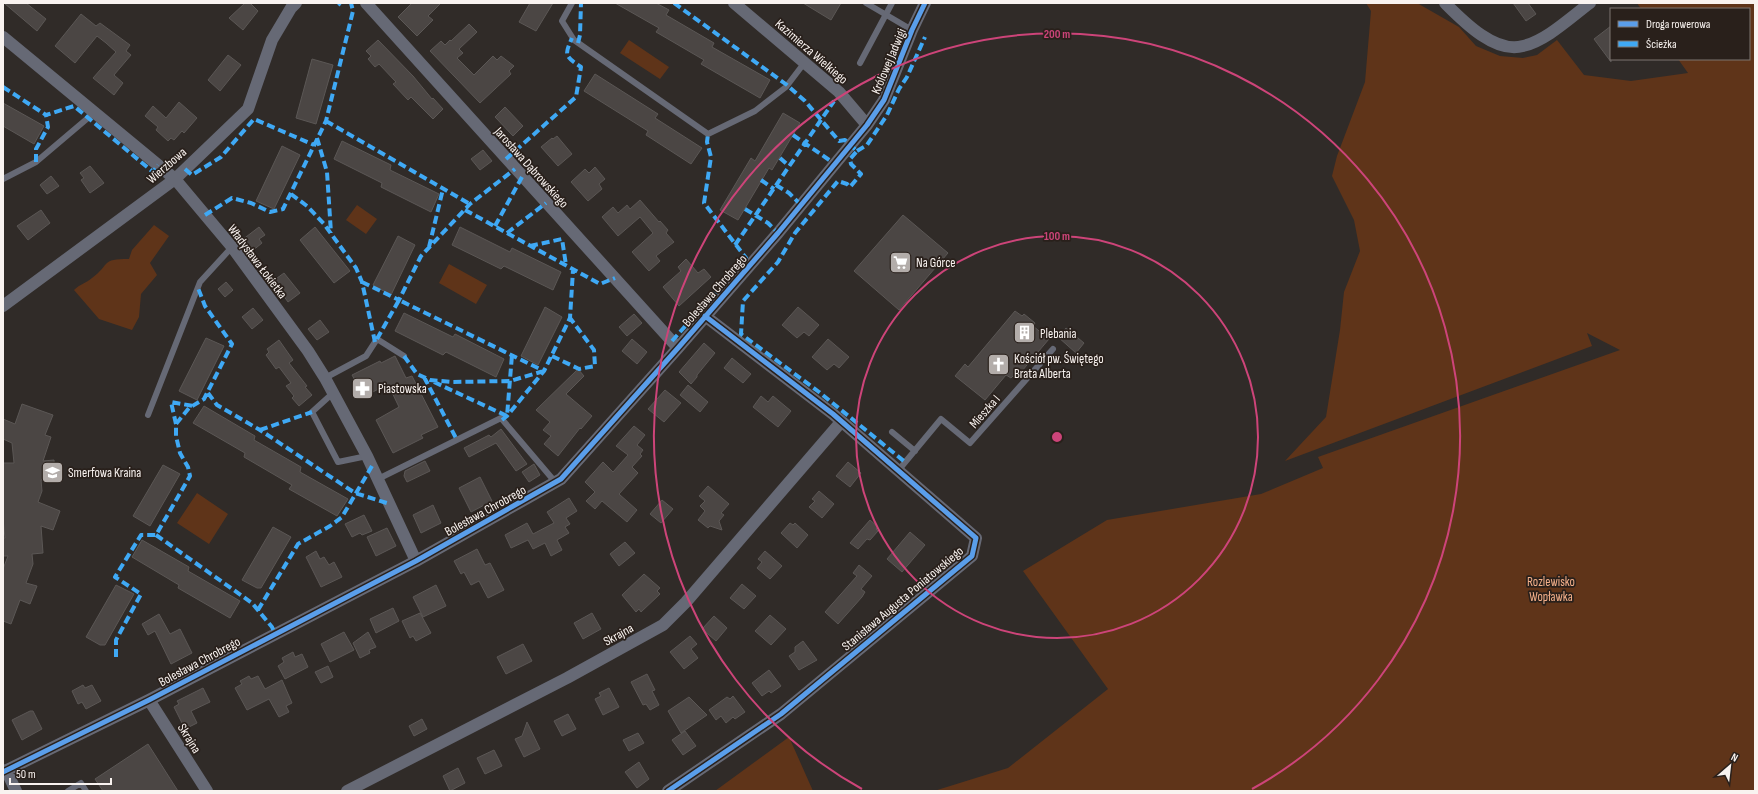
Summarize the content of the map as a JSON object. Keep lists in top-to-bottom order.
{
  "streets": {
    "street": [
      "Kazimierza Wielkiego",
      "Królowej Jadwigi",
      "Wierzbowa",
      "Jarosława Dąbrowskiego",
      "Władysława Łokietka",
      "Bolesława Chrobrego",
      "Stanisława Augusta Poniatowskiego",
      "Skrajna"
    ],
    "lane": ["Mieszka I"]
  },
  "crossings": [
    ["Kazimierza Wielkiego", "Królowej Jadwigi"],
    ["Kazimierza Wielkiego", "Bolesława Chrobrego"],
    ["Królowej Jadwigi", "Bolesława Chrobrego"],
    ["Wierzbowa", "Władysława Łokietka"],
    ["Jarosława Dąbrowskiego", "Bolesława Chrobrego"],
    ["Władysława Łokietka", "Bolesława Chrobrego"],
    ["Bolesława Chrobrego", "Stanisława Augusta Poniatowskiego"],
    ["Bolesława Chrobrego", "Skrajna"],
    ["Mieszka I", "Stanisława Augusta Poniatowskiego"],
    ["Stanisława Augusta Poniatowskiego", "Skrajna"]
  ],
  "parks": ["Rozlewisko Wopławka"],
  "places": {
    "supermarket": ["Na Górce"],
    "building": ["Plebania"],
    "church": ["Kościół pw. Świętego Brata Alberta"],
    "pharmacy": ["Piastowska"],
    "school or university": ["Smerfowa Kraina"]
  },
  "legend": ["Droga rowerowa", "Ścieżka"],
  "scale_bar": "50 m",
  "north": "top right",
  "rings": ["200 m", "100 m"]
}
